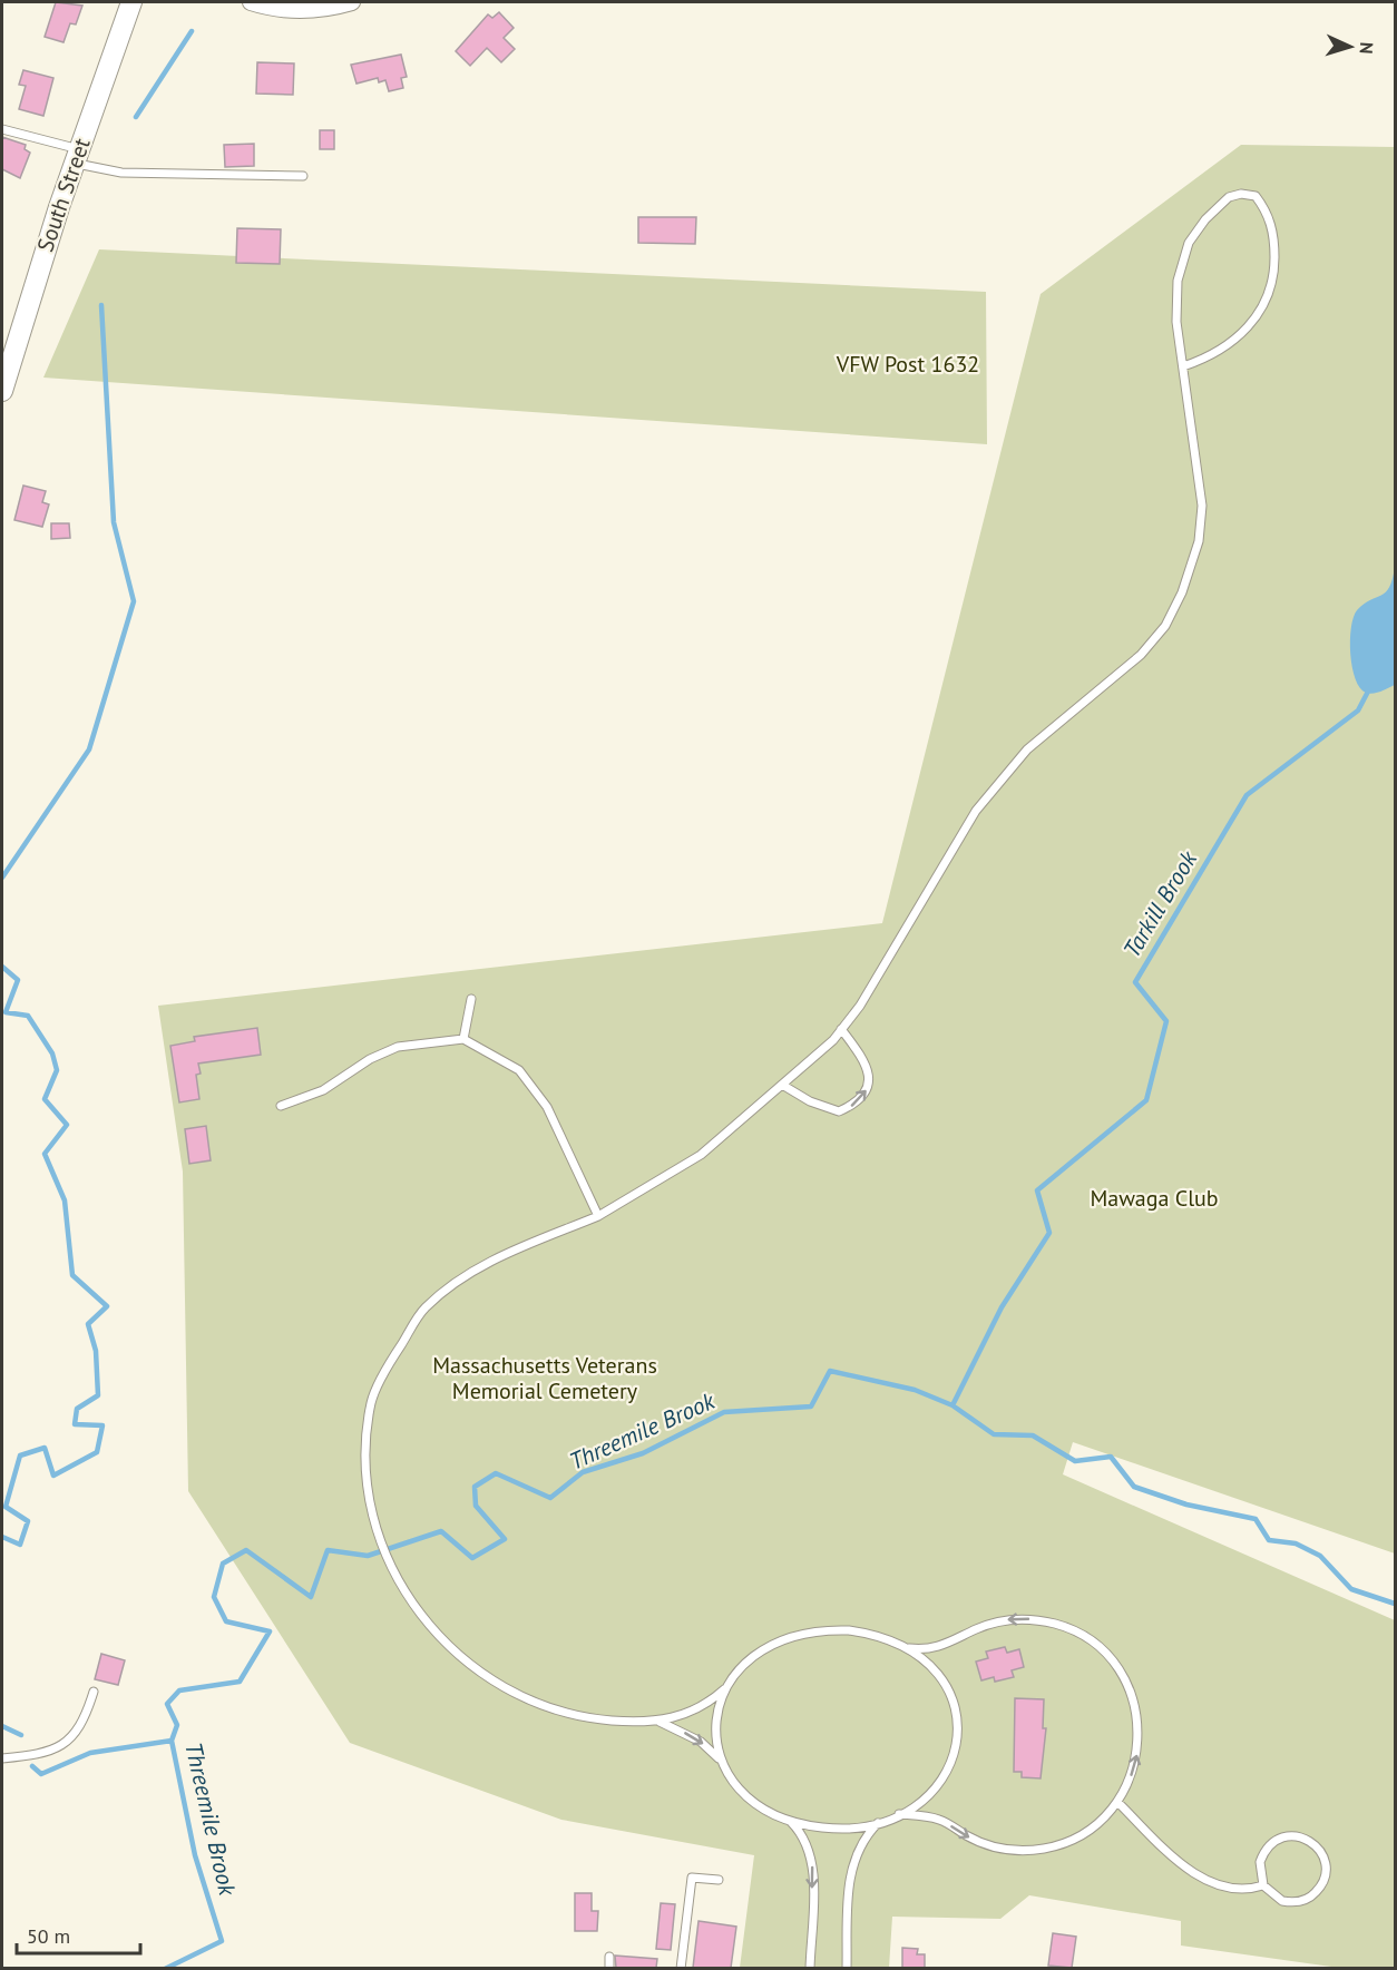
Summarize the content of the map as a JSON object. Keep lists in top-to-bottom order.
{
  "streets": {
    "street": ["South Street"]
  },
  "water": ["Tarkill Brook", "Threemile Brook"],
  "parks": ["VFW Post 1632", "Mawaga Club", "Massachusetts Veterans Memorial Cemetery"],
  "scale_bar": "50 m",
  "north": "right"
}
